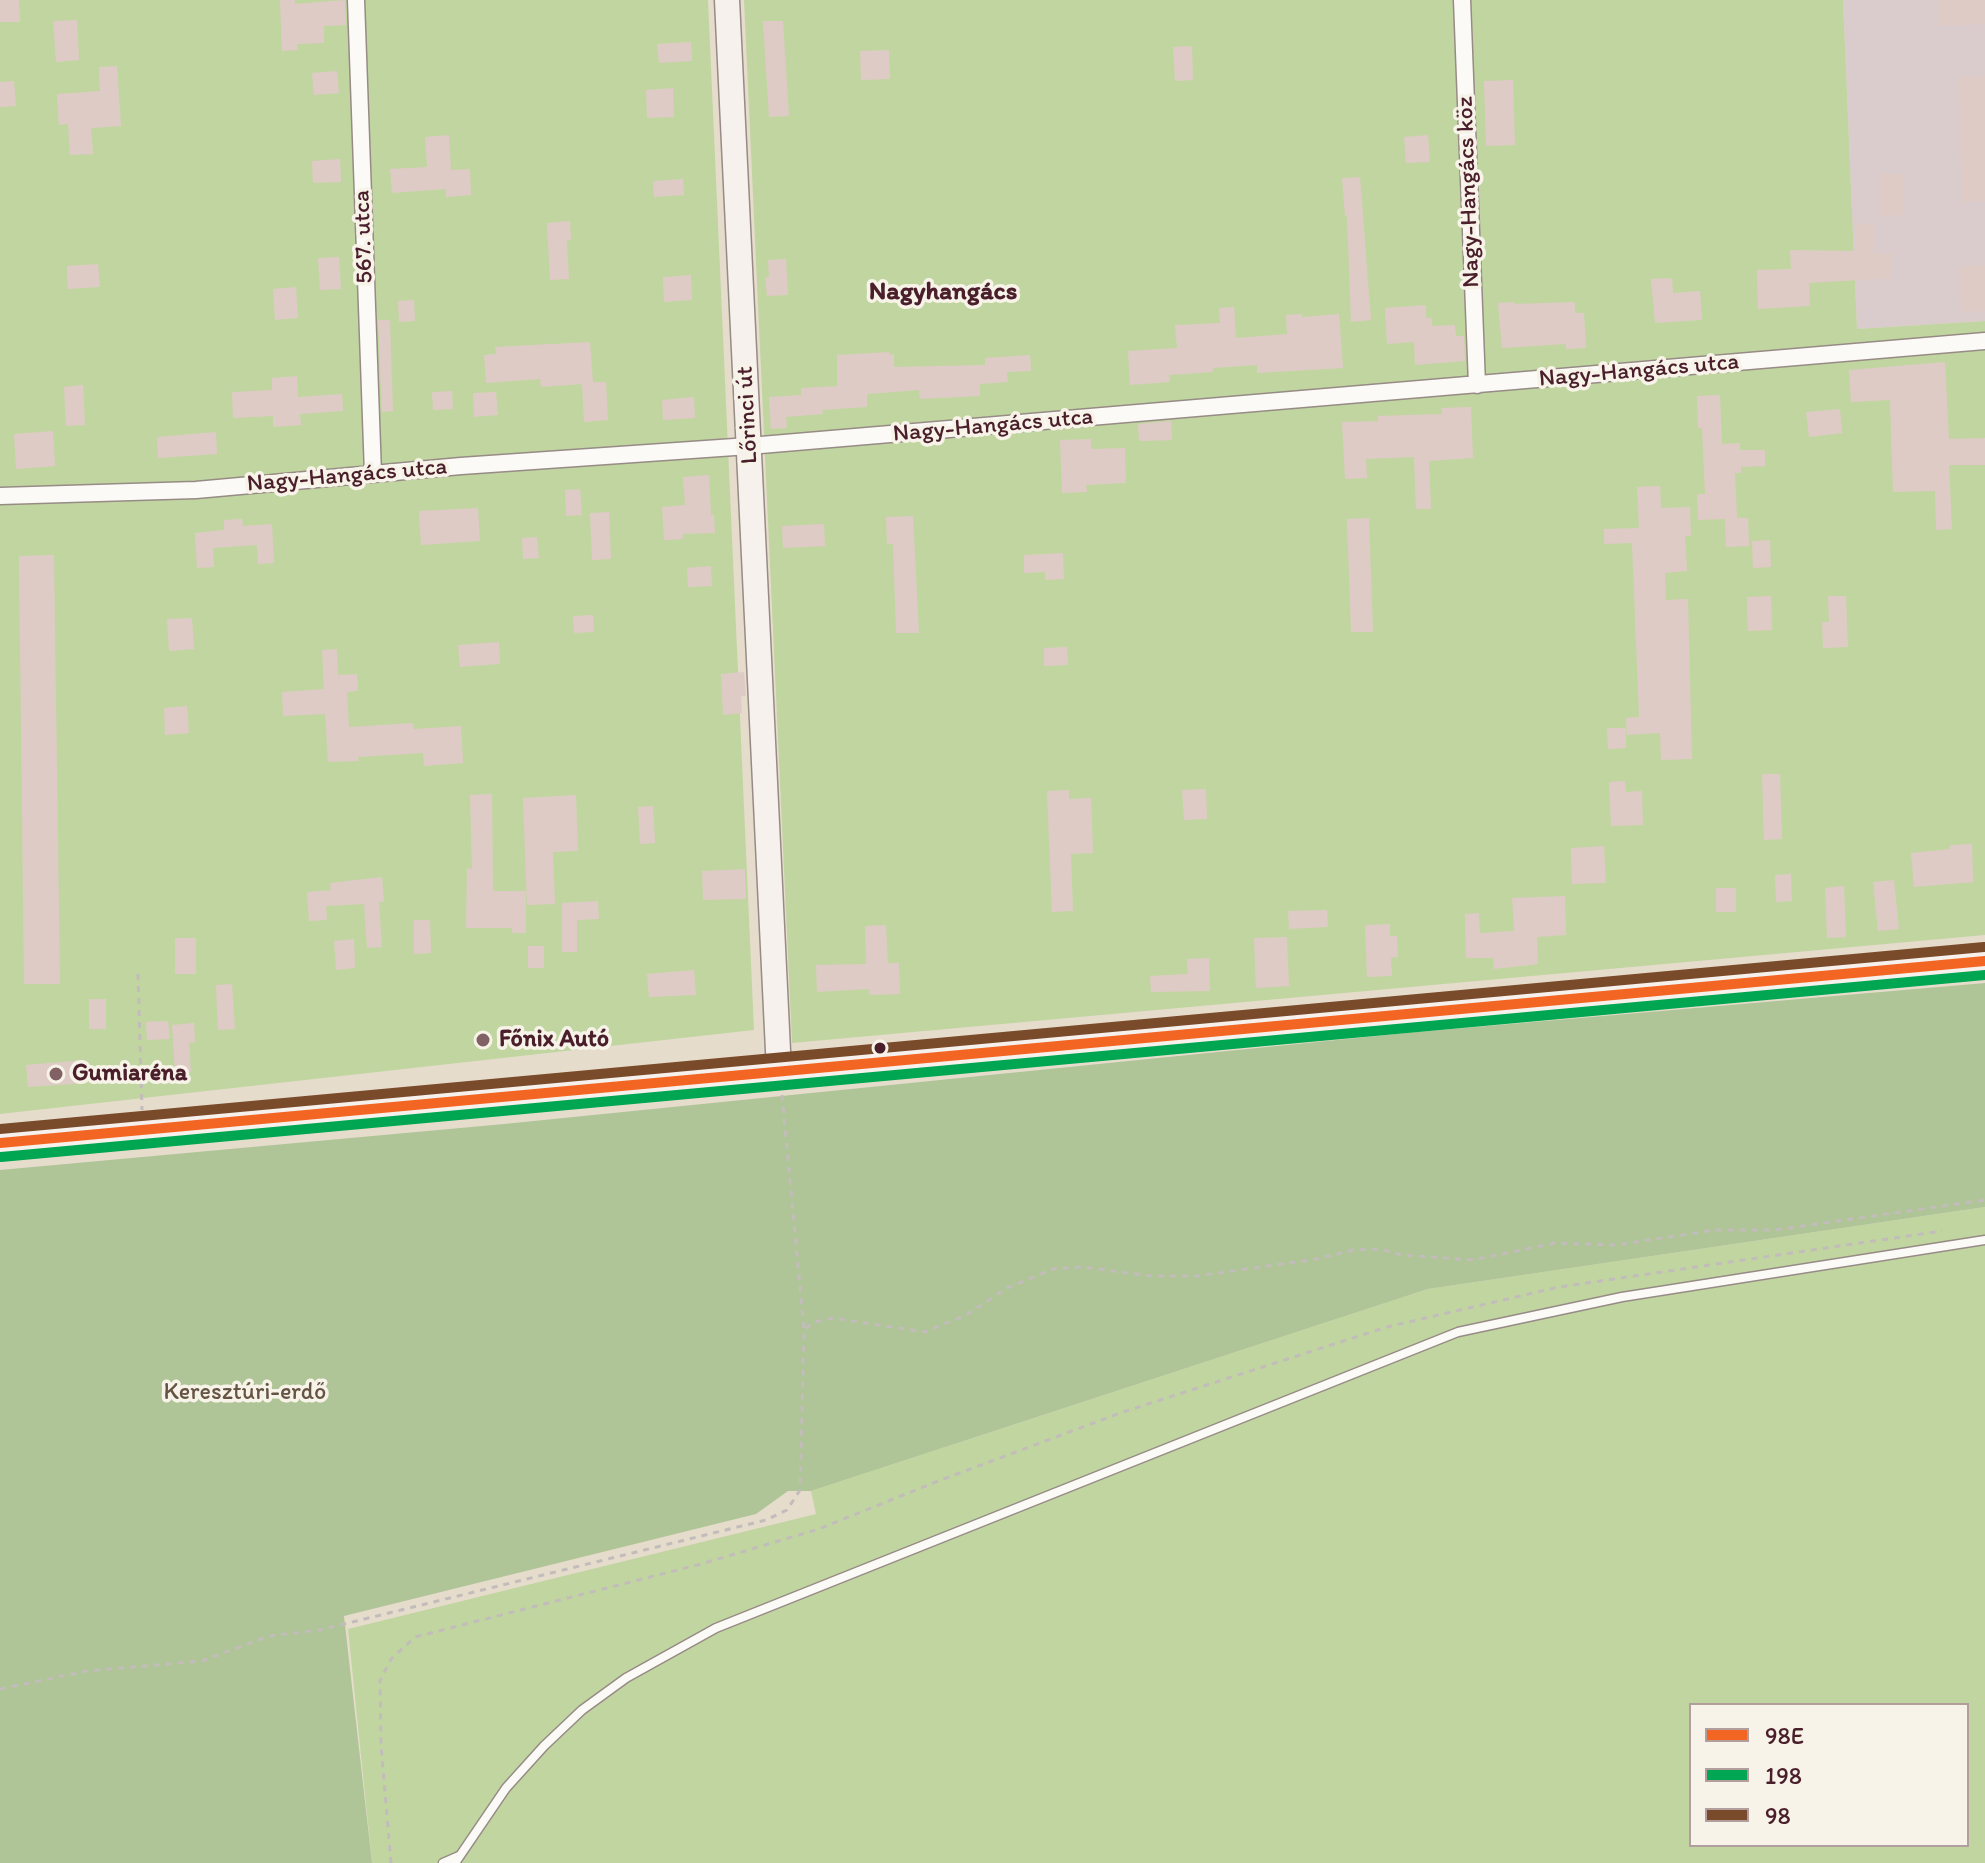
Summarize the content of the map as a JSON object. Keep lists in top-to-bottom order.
{
  "streets": {
    "main road": ["Lőrinci út"],
    "street": ["Nagy-Hangács köz", "567. utca", "Nagy-Hangács utca"]
  },
  "crossings": [
    ["Nagy-Hangács köz", "Nagy-Hangács utca"],
    ["567. utca", "Nagy-Hangács utca"],
    ["Nagy-Hangács utca", "Lőrinci út"]
  ],
  "districts": ["Nagyhangács"],
  "parks": ["Keresztúri-erdő"],
  "places": ["Főnix Autó", "Gumiaréna"],
  "lines": ["transit line 98", "transit line 98E", "transit line 198"],
  "legend": ["98E", "198", "98"]
}
